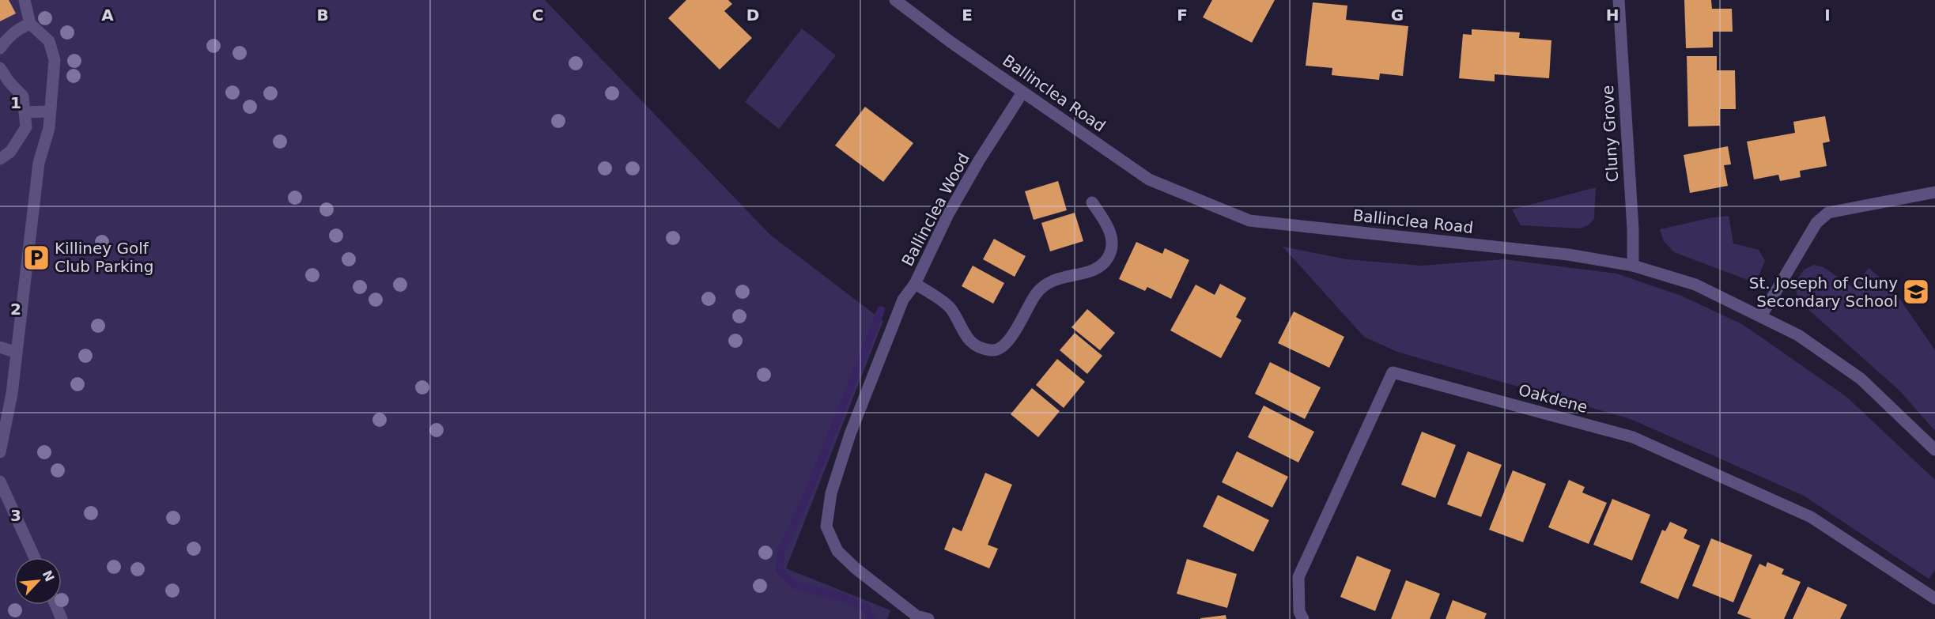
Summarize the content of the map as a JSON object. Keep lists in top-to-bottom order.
{
  "streets": {
    "street": [
      "Ballinclea Road",
      "Cluny Grove",
      "Ballinclea Wood",
      "Oakdene"
    ]
  },
  "crossings": [
    ["Ballinclea Road", "Cluny Grove"],
    ["Ballinclea Road", "Ballinclea Wood"]
  ],
  "places": {
    "parking": ["Killiney Golf Club Parking"],
    "school or university": ["St. Joseph of Cluny Secondary School"]
  },
  "north": "top right",
  "grid": {
    "columns": [
      "A",
      "B",
      "C",
      "D",
      "E",
      "F",
      "G",
      "H",
      "I"
    ],
    "rows": ["1", "2", "3"]
  }
}
